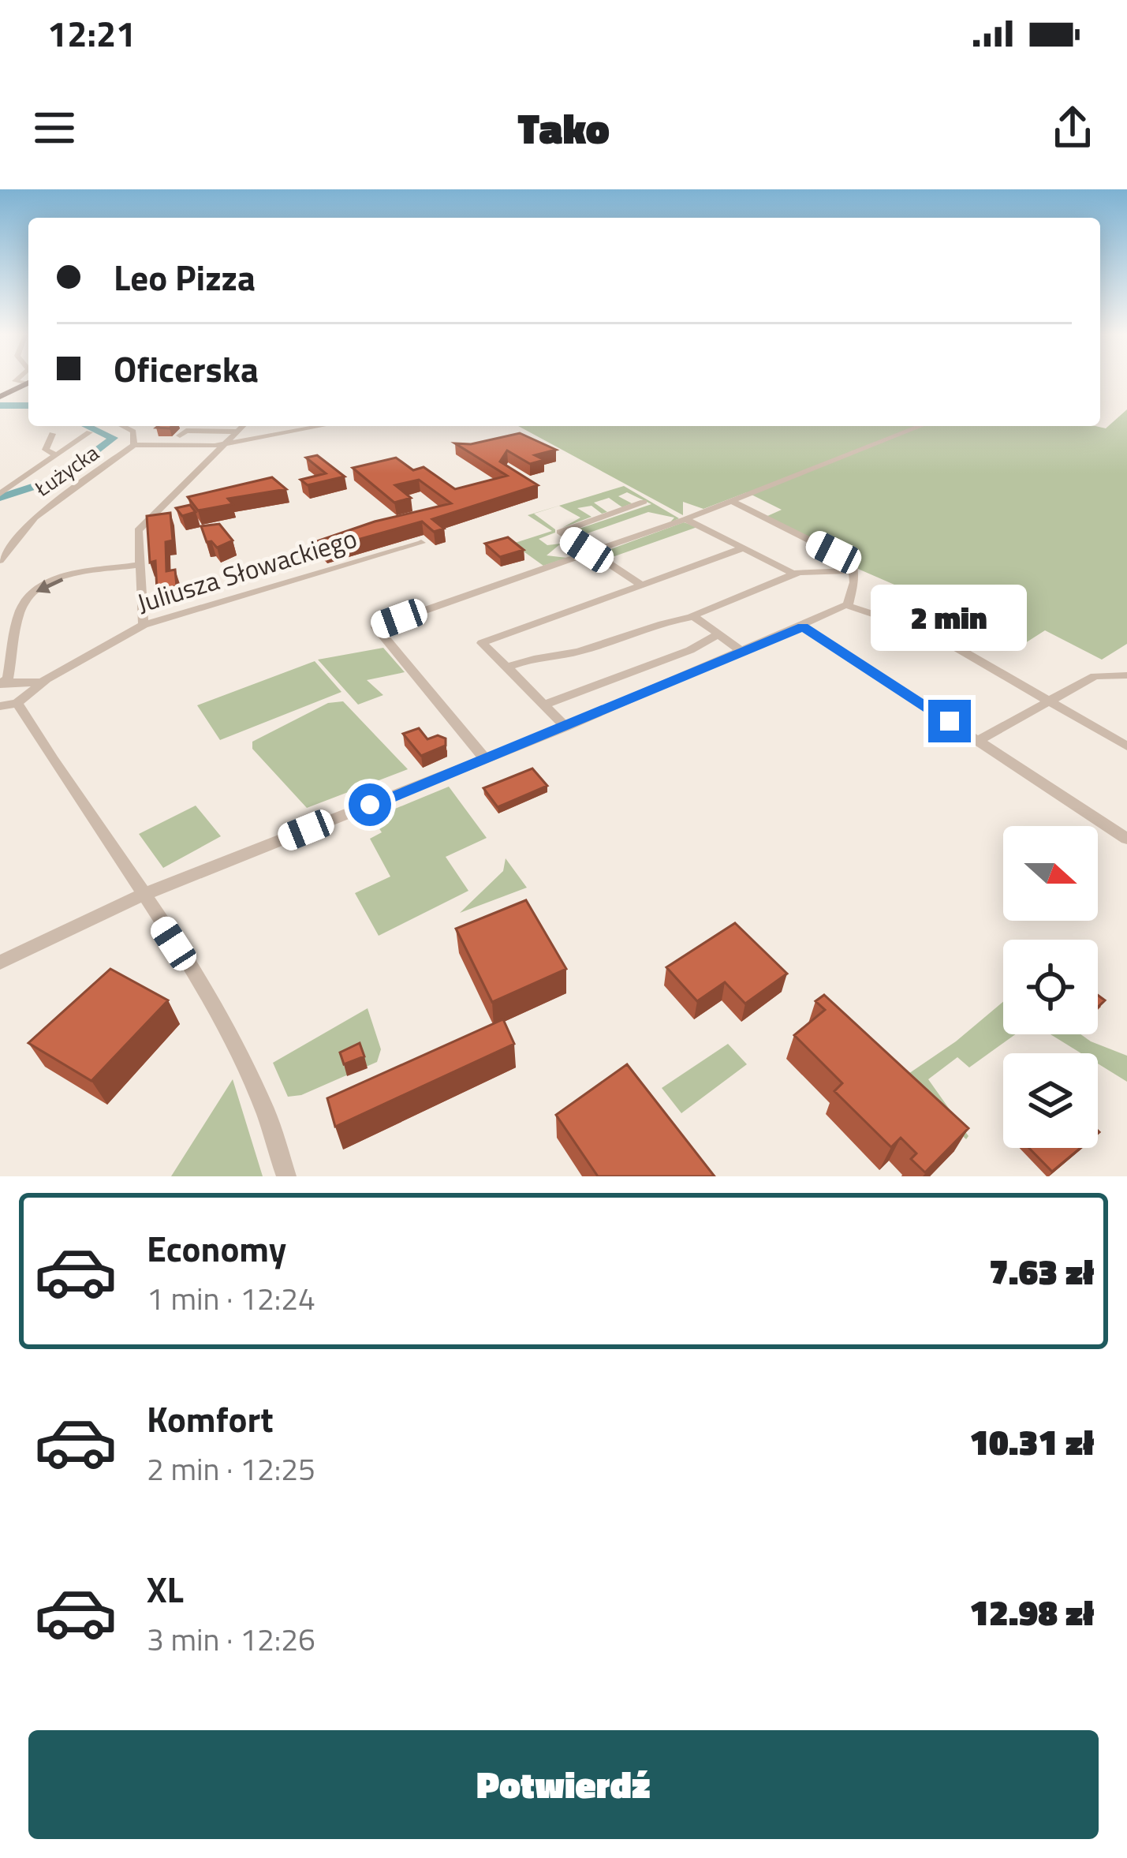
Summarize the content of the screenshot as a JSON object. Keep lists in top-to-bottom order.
{
  "streets": {
    "street": ["Łużycka", "Juliusza Słowackiego"]
  },
  "north": "right",
  "page": {
    "status": "12:21",
    "header": "Tako",
    "banner": ["Leo Pizza", "Oficerska"],
    "bubble": "2 min",
    "list": [
      {
        "name": "Economy",
        "note": "1 min · 12:24",
        "value": "7.63 zł"
      },
      {
        "name": "Komfort",
        "note": "2 min · 12:25",
        "value": "10.31 zł"
      },
      {
        "name": "XL",
        "note": "3 min · 12:26",
        "value": "12.98 zł"
      }
    ],
    "buttons": "Potwierdź"
  }
}
